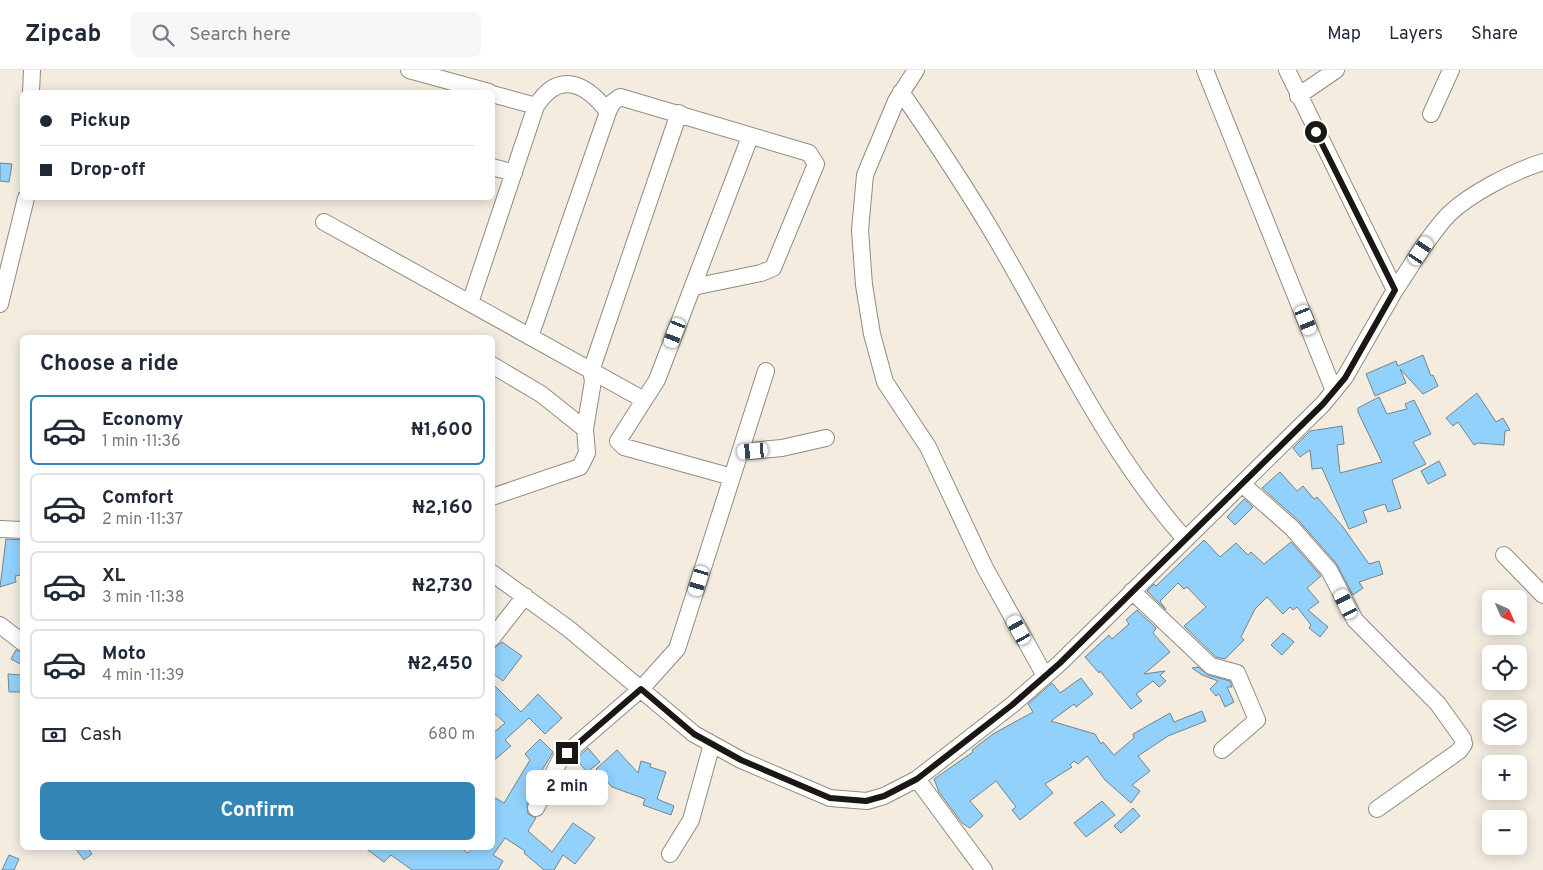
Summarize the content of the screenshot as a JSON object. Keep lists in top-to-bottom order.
{
  "north": "bottom right",
  "page": {
    "header": "Zipcab",
    "search": "Search here",
    "nav": ["Map", "Layers", "Share"],
    "banner": ["Pickup", "Drop-off"],
    "heading": "Choose a ride",
    "list": [
      {
        "name": "Economy",
        "note": "1 min · 11:36",
        "value": "₦1,600"
      },
      {
        "name": "Comfort",
        "note": "2 min · 11:37",
        "value": "₦2,160"
      },
      {
        "name": "XL",
        "note": "3 min · 11:38",
        "value": "₦2,730"
      },
      {
        "name": "Moto",
        "note": "4 min · 11:39",
        "value": "₦2,450"
      }
    ],
    "map_buttons": ["+", "−"],
    "pay": ["Cash", "680 m"],
    "bubble": "2 min",
    "buttons": "Confirm"
  }
}
